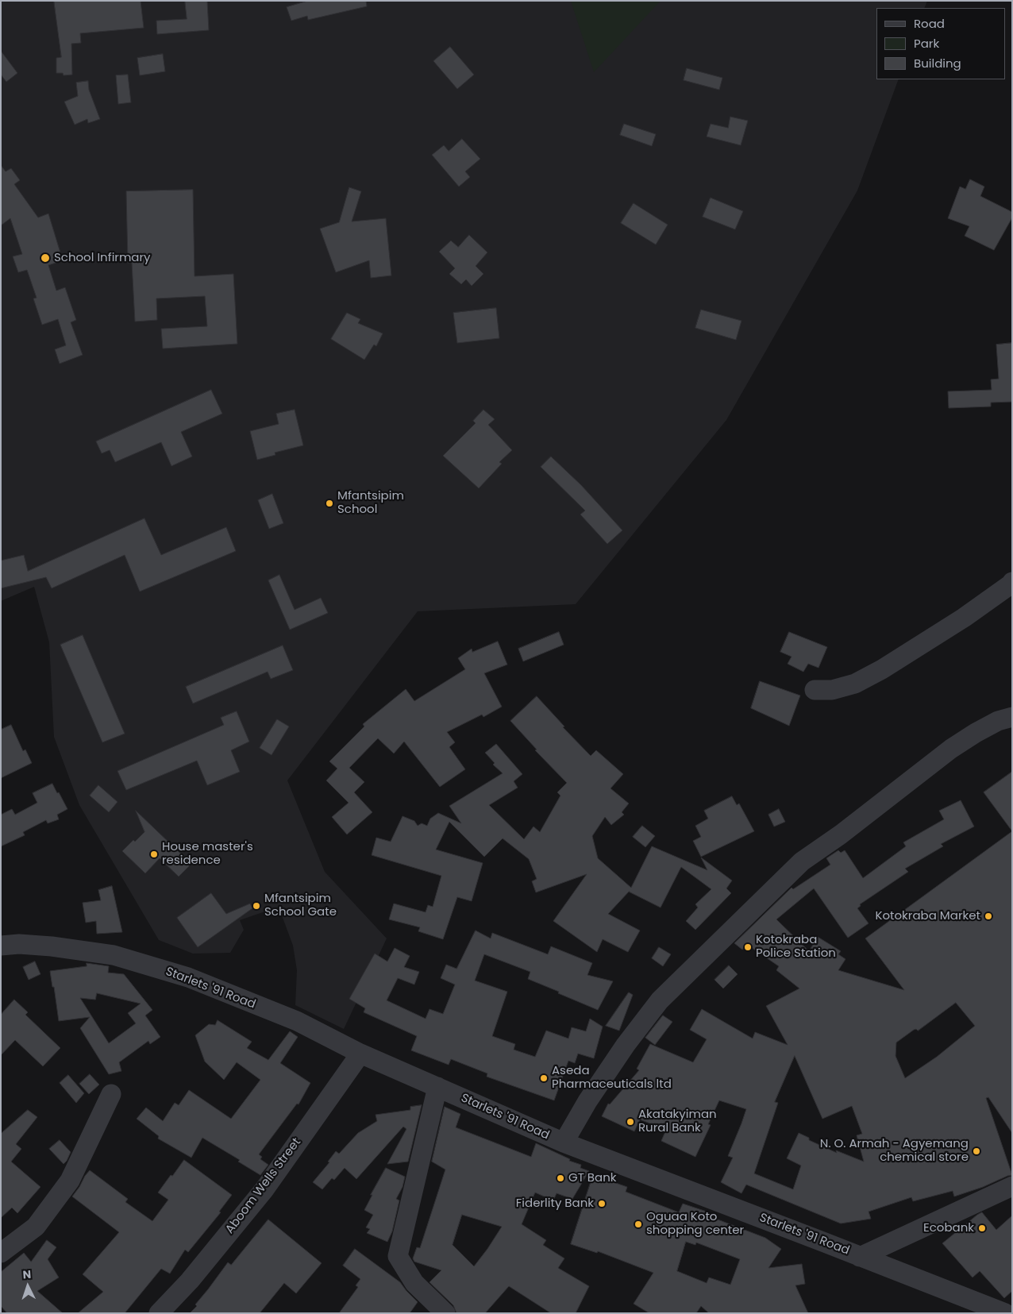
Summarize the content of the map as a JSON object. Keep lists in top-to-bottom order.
{
  "streets": {
    "street": ["Starlets '91 Road", "Aboom Wells Street"]
  },
  "crossings": [
    ["Starlets '91 Road", "Aboom Wells Street"]
  ],
  "places": [
    "School Infirmary",
    "Mfantsipim School",
    "House master's residence",
    "Mfantsipim School Gate",
    "Kotokraba Market",
    "Kotokraba Police Station",
    "Aseda Pharmaceuticals ltd",
    "Akatakyiman Rural Bank",
    "N. O. Armah - Agyemang chemical store",
    "GT Bank",
    "Fiderlity Bank",
    "Oguaa Koto shopping center",
    "Ecobank"
  ],
  "legend": ["Road", "Park", "Building"],
  "north": "top"
}
